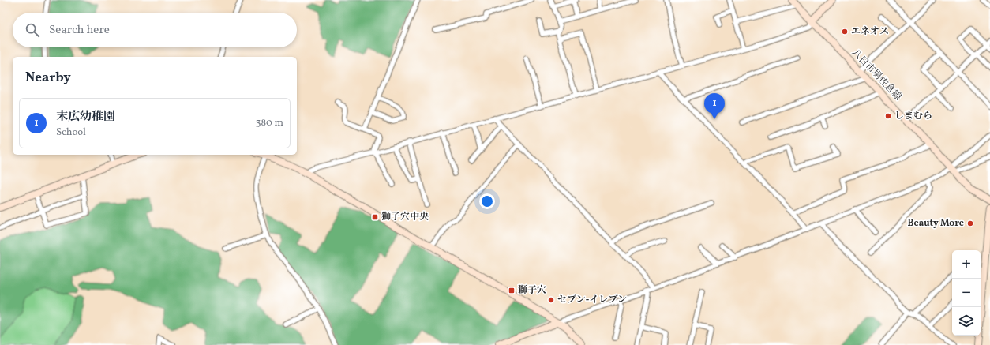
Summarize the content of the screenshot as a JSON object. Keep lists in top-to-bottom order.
{
  "streets": {
    "street": ["八日市場佐倉線"]
  },
  "places": {
    "other": [
      "エネオス",
      "しまむら",
      "Beauty More",
      "セブン-イレブン"
    ],
    "transit": ["獅子穴中央", "獅子穴"]
  },
  "page": {
    "search": "Search here",
    "heading": "Nearby",
    "pins": "1",
    "list": [
      {
        "mark": "1",
        "name": "末広幼稚園",
        "note": "School",
        "value": "380 m"
      }
    ],
    "map_buttons": ["+", "−"]
  }
}
